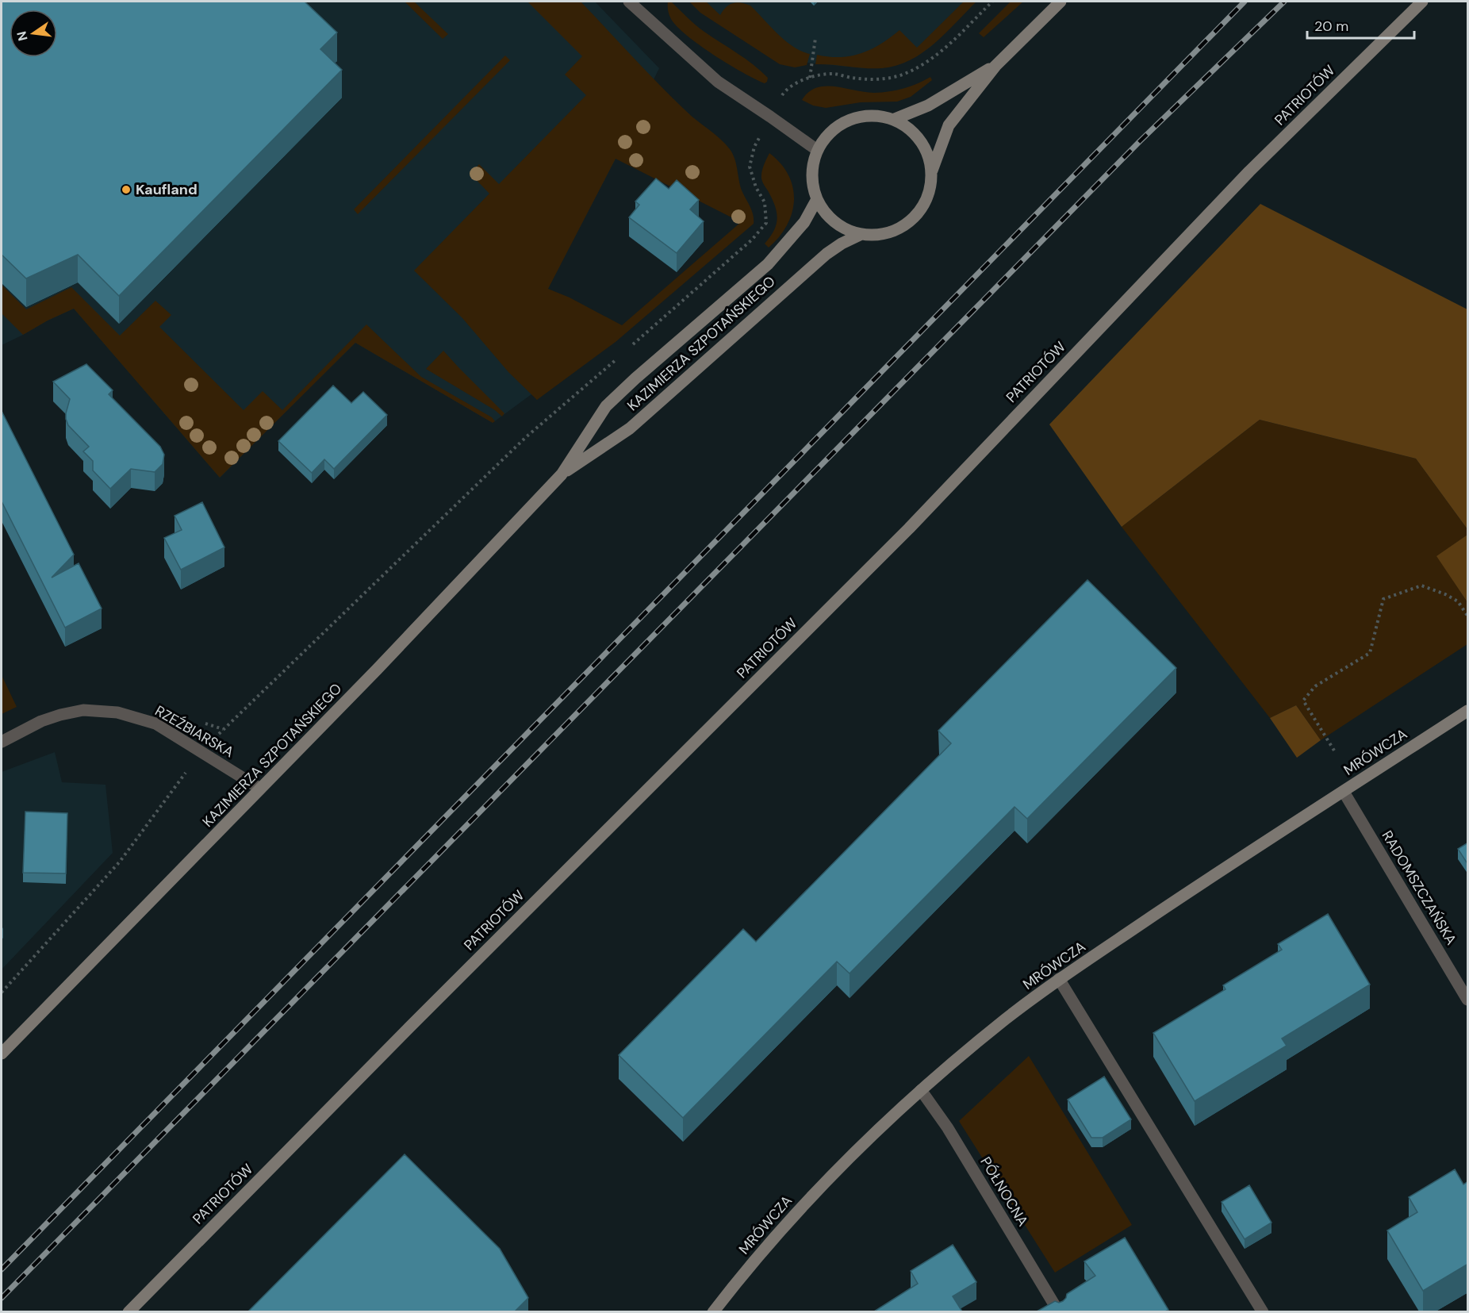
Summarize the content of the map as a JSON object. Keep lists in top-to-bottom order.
{
  "streets": {
    "main road": ["PATRIOTÓW", "KAZIMIERZA SZPOTAŃSKIEGO", "MRÓWCZA"],
    "street": ["RZEŹBIARSKA", "RADOMSZCZAŃSKA", "PÓŁNOCNA"]
  },
  "crossings": [
    ["KAZIMIERZA SZPOTAŃSKIEGO", "RZEŹBIARSKA"],
    ["MRÓWCZA", "RADOMSZCZAŃSKA"],
    ["MRÓWCZA", "PÓŁNOCNA"]
  ],
  "places": ["Kaufland"],
  "scale_bar": "20 m",
  "north": "left"
}
